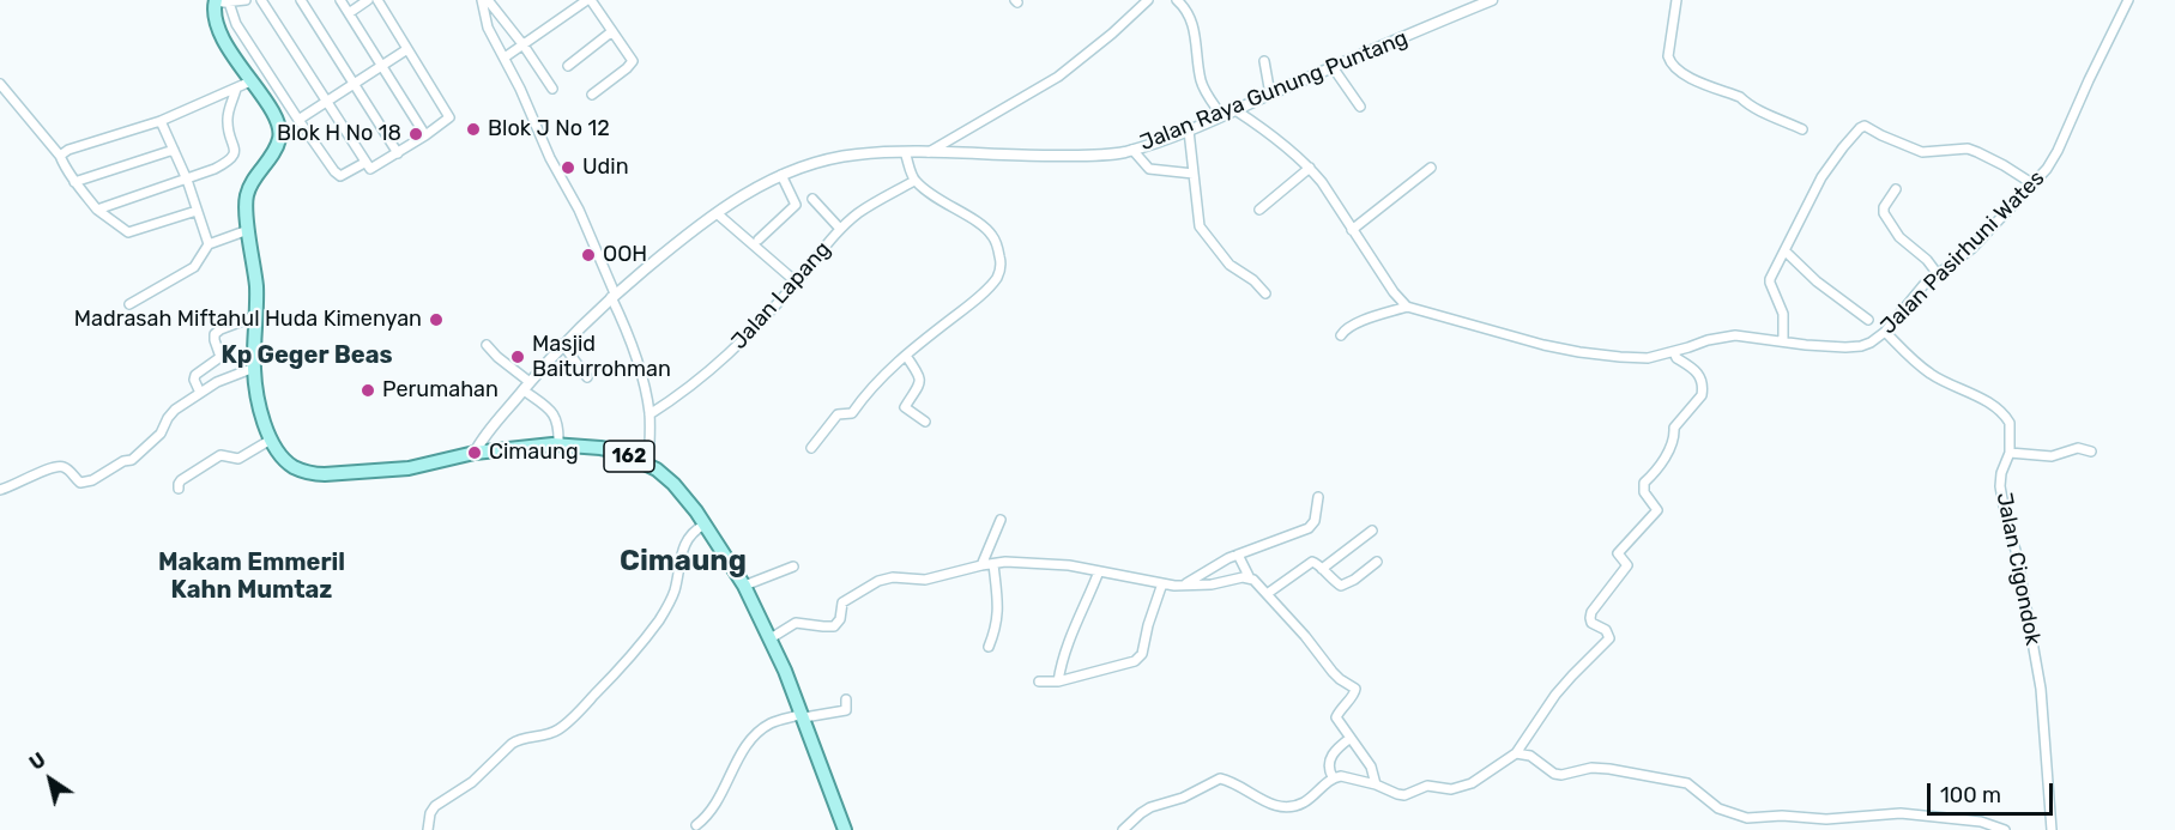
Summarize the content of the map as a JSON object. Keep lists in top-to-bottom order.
{
  "streets": {
    "main road": ["162"],
    "street": [
      "Jalan Raya Gunung Puntang",
      "Jalan Pasirhuni Wates",
      "Jalan Lapang",
      "Jalan Cigondok"
    ]
  },
  "crossings": [
    ["Jalan Raya Gunung Puntang", "162"],
    ["Jalan Pasirhuni Wates", "Jalan Cigondok"]
  ],
  "districts": ["Kp Geger Beas", "Cimaung", "Makam Emmeril Kahn Mumtaz"],
  "places": [
    "Blok J No 12",
    "Blok H No 18",
    "Udin",
    "OOH",
    "Madrasah Miftahul Huda Kimenyan",
    "Masjid Baiturrohman",
    "Perumahan",
    "Cimaung"
  ],
  "scale_bar": "100 m",
  "north": "top left"
}
